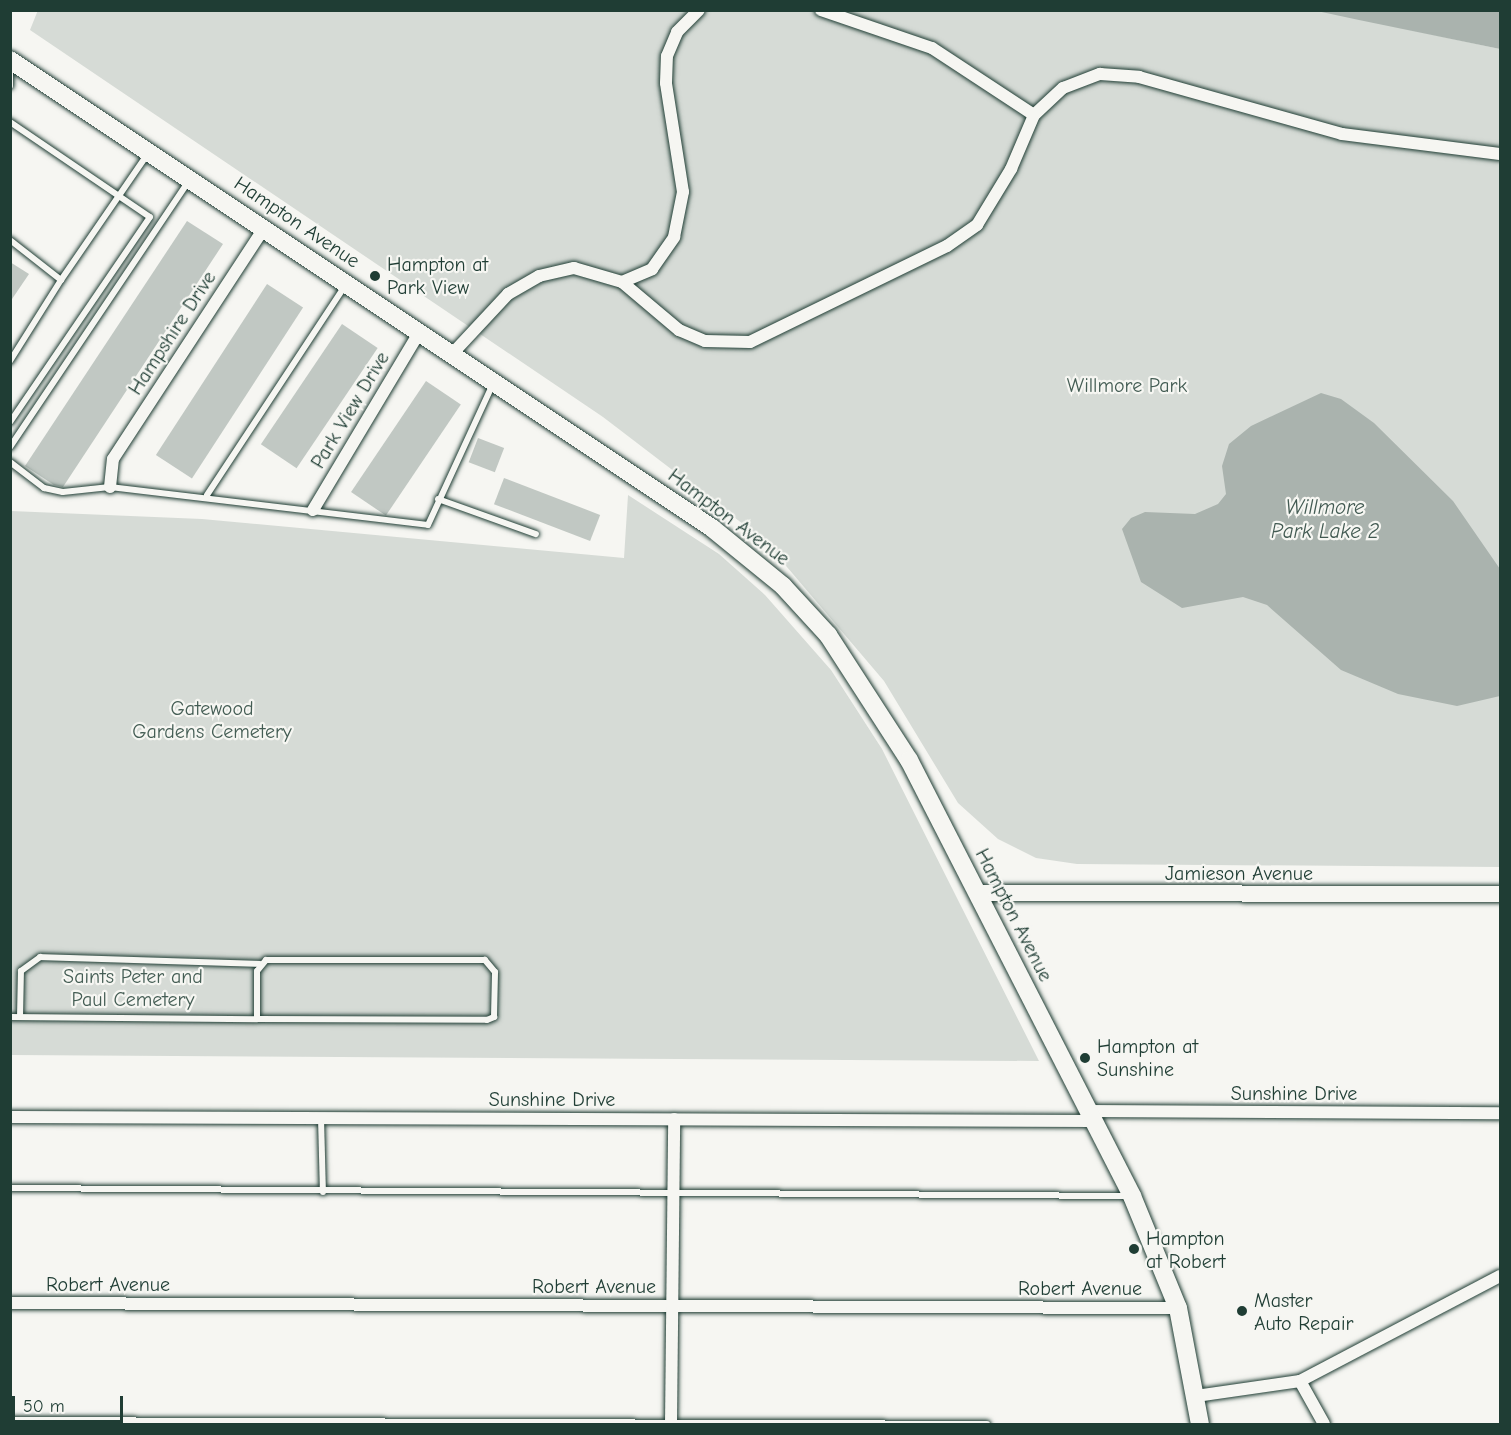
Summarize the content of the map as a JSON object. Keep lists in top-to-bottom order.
{
  "streets": {
    "main road": ["Hampton Avenue", "Jamieson Avenue"],
    "street": [
      "Hampshire Drive",
      "Park View Drive",
      "Sunshine Drive",
      "Robert Avenue"
    ]
  },
  "crossings": [
    ["Hampton Avenue", "Hampshire Drive"],
    ["Hampton Avenue", "Park View Drive"],
    ["Hampton Avenue", "Jamieson Avenue"],
    ["Hampton Avenue", "Sunshine Drive"],
    ["Hampton Avenue", "Robert Avenue"]
  ],
  "water": ["Willmore Park Lake 2"],
  "parks": ["Willmore Park", "Gatewood Gardens Cemetery", "Saints Peter and Paul Cemetery"],
  "places": [
    "Hampton at Park View",
    "Hampton at Sunshine",
    "Hampton at Robert",
    "Master Auto Repair"
  ],
  "scale_bar": "50 m"
}
